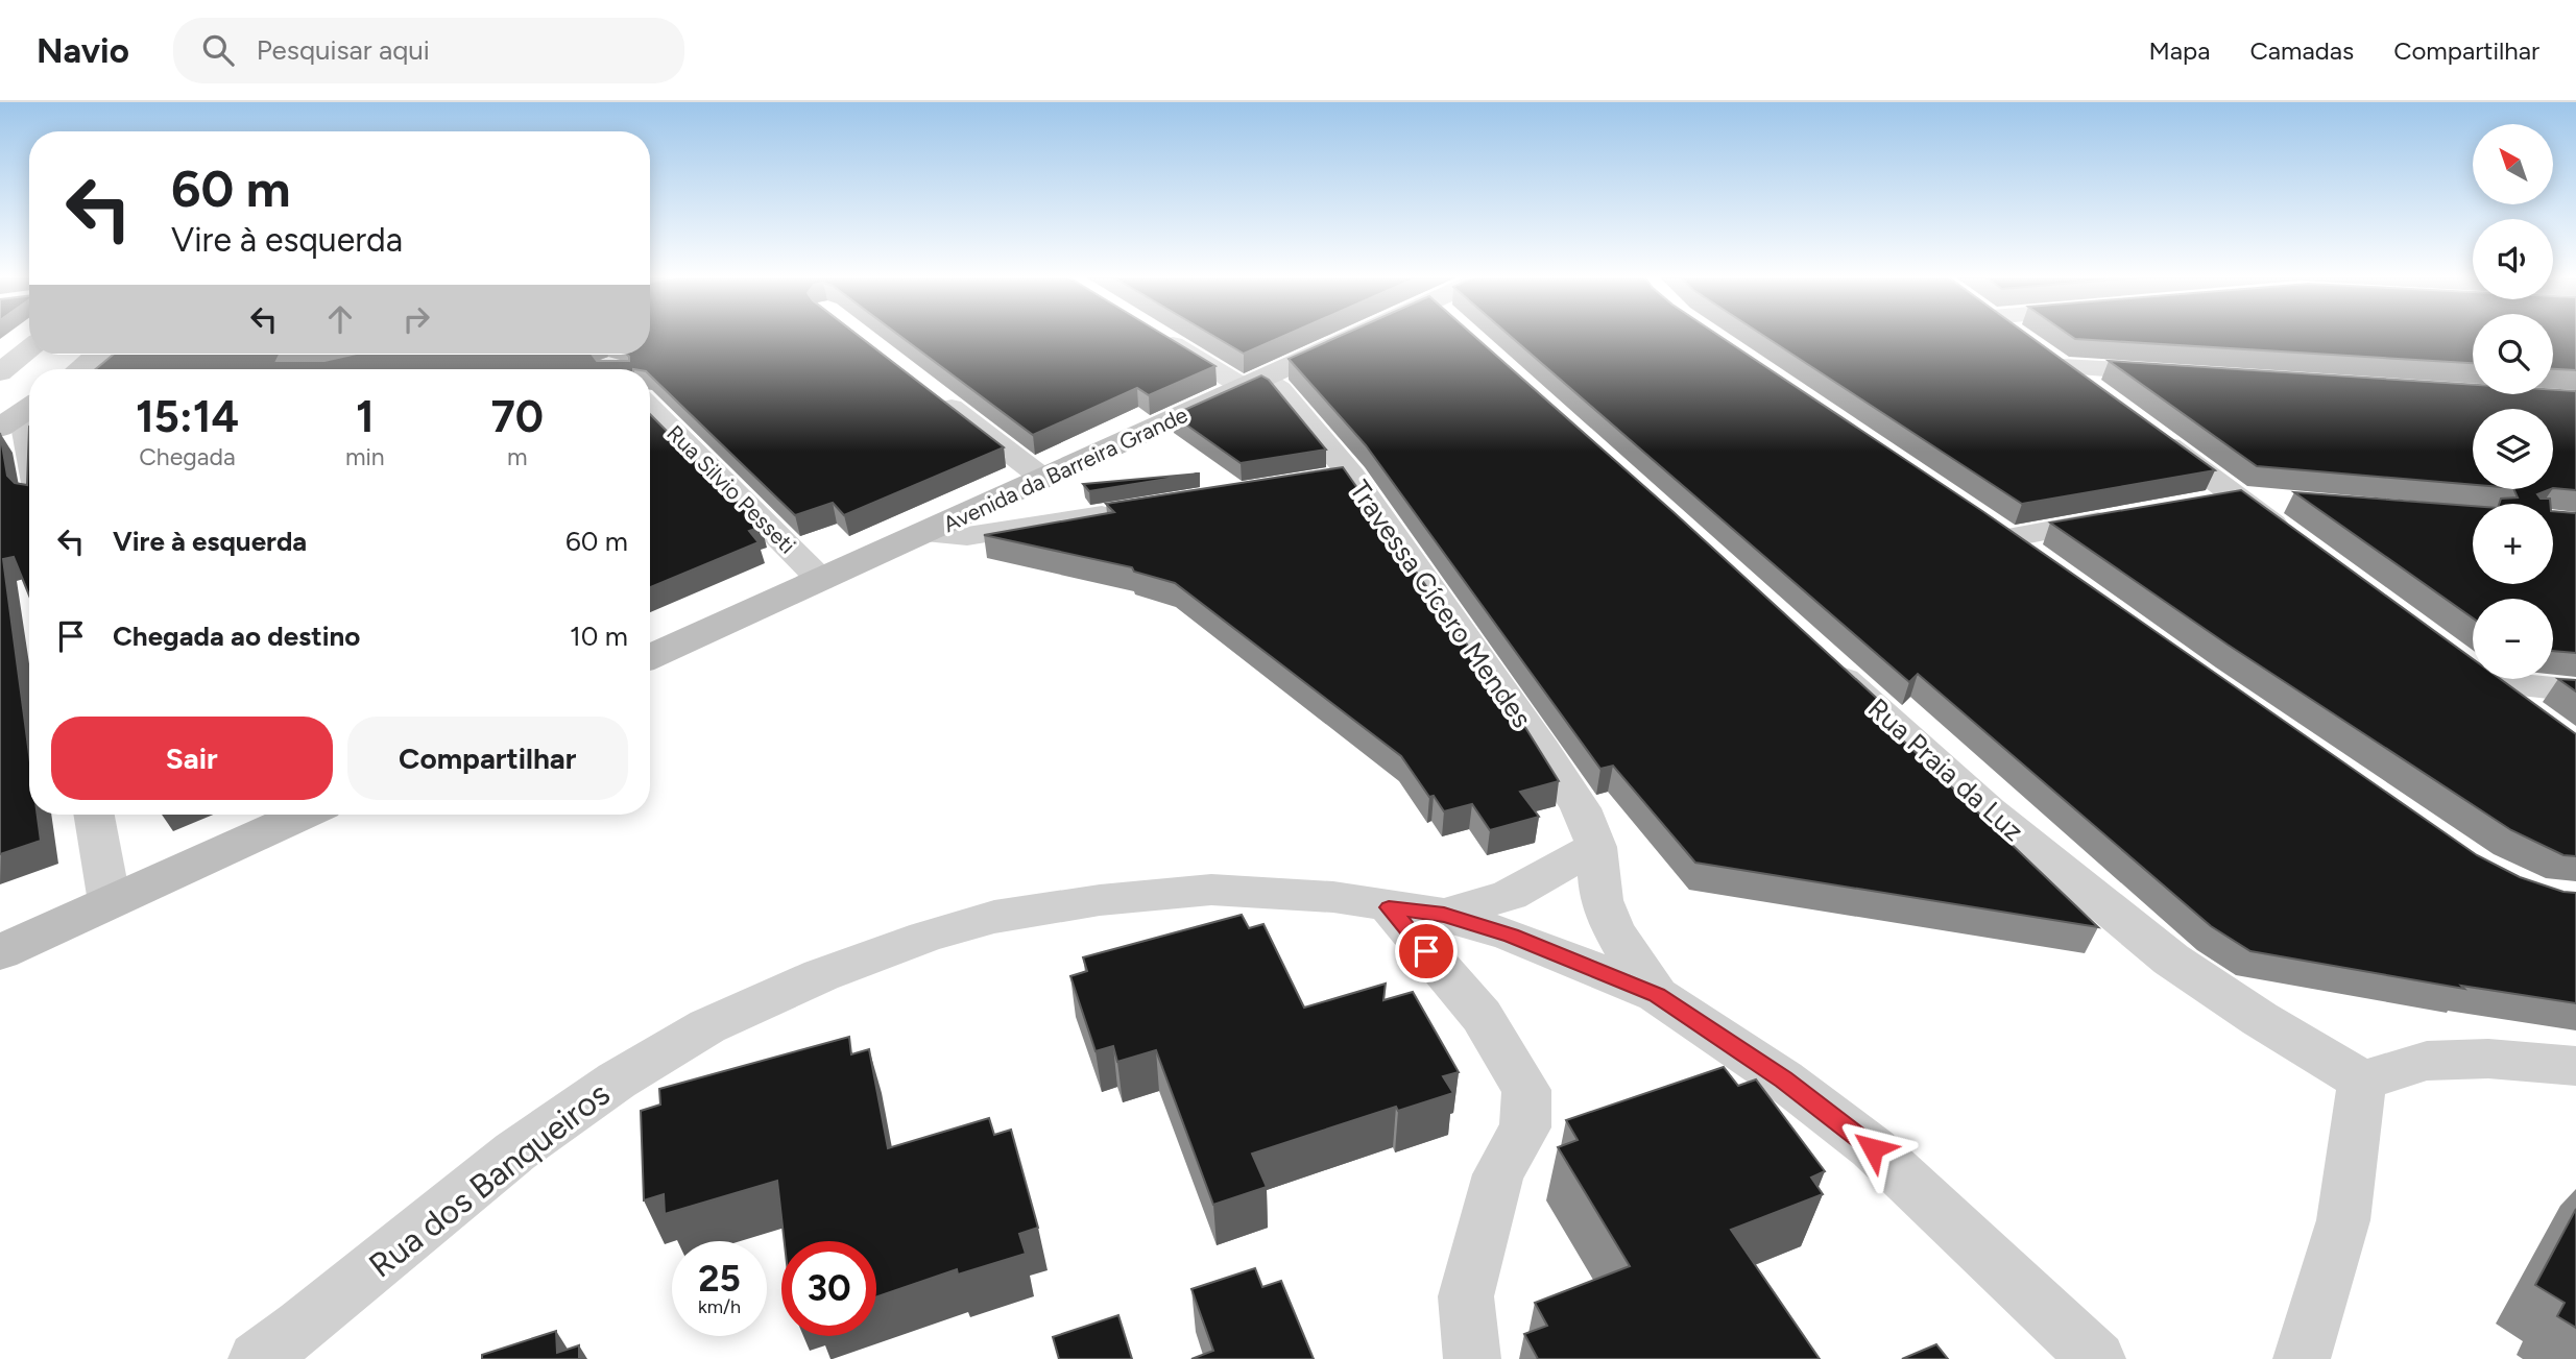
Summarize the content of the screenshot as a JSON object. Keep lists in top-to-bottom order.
{
  "streets": {
    "main road": ["Avenida da Barreira Grande"],
    "street": [
      "Rua Silvio Pesseti",
      "Travessa Cícero Mendes",
      "Rua Praia da Luz",
      "Rua dos Banqueiros"
    ]
  },
  "crossings": [
    ["Avenida da Barreira Grande", "Rua Silvio Pesseti"],
    ["Avenida da Barreira Grande", "Travessa Cícero Mendes"],
    ["Travessa Cícero Mendes", "Rua dos Banqueiros"]
  ],
  "north": "top left",
  "page": {
    "header": "Navio",
    "search": "Pesquisar aqui",
    "nav": ["Mapa", "Camadas", "Compartilhar"],
    "map_buttons": ["+", "−"],
    "turn": ["60 m", "Vire à esquerda"],
    "eta": [
      "15:14",
      "Chegada",
      "1",
      "min",
      "70",
      "m"
    ],
    "list": [
      {
        "name": "Vire à esquerda",
        "value": "60 m"
      },
      {
        "name": "Chegada ao destino",
        "value": "10 m"
      }
    ],
    "buttons": ["Sair", "Compartilhar"],
    "speed": "25 km/h",
    "limit": "30"
  }
}
